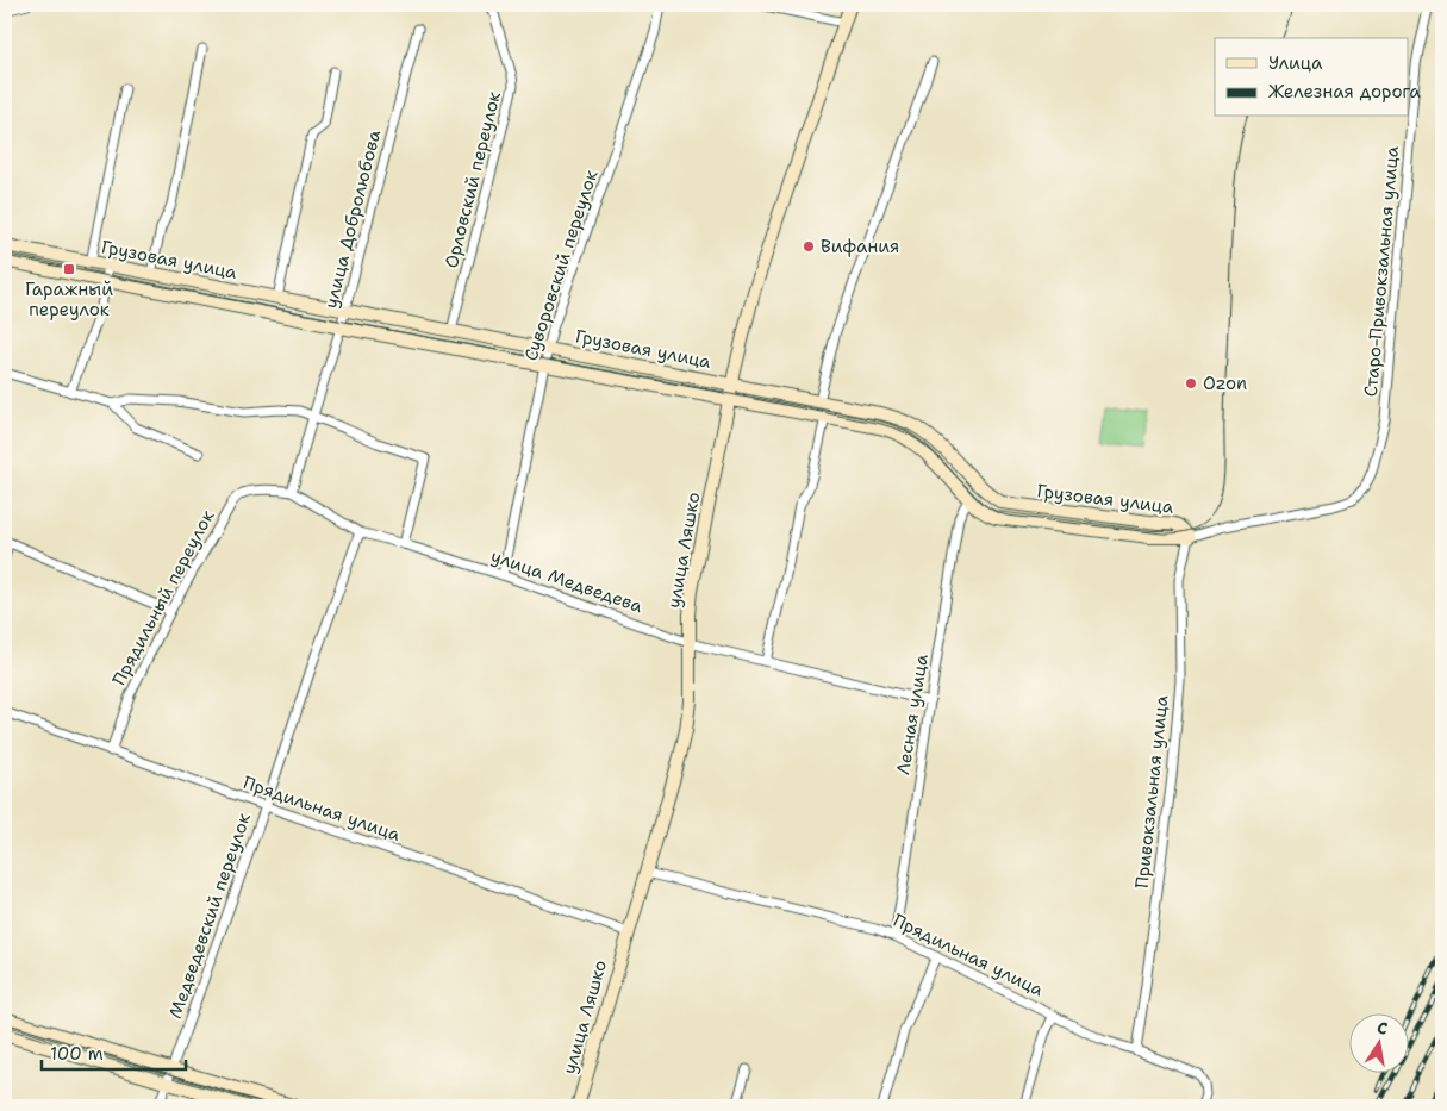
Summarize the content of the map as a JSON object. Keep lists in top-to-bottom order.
{
  "streets": {
    "street": [
      "Орловский переулок",
      "улица Добролюбова",
      "Грузовая улица",
      "Суворовский переулок",
      "Старо-Привокзальная улица",
      "улица Ляшко",
      "улица Медведева",
      "Прядильный переулок",
      "Лесная улица",
      "Привокзальная улица",
      "Прядильная улица",
      "Медведевский переулок"
    ]
  },
  "crossings": [
    ["Орловский переулок", "Грузовая улица"],
    ["улица Добролюбова", "Грузовая улица"],
    ["улица Добролюбова", "улица Медведева"],
    ["Грузовая улица", "Суворовский переулок"],
    ["Грузовая улица", "Старо-Привокзальная улица"],
    ["Грузовая улица", "улица Ляшко"],
    ["Грузовая улица", "Лесная улица"],
    ["Грузовая улица", "Привокзальная улица"],
    ["Суворовский переулок", "улица Медведева"],
    ["Старо-Привокзальная улица", "Привокзальная улица"],
    ["улица Ляшко", "улица Медведева"],
    ["улица Ляшко", "Прядильная улица"],
    ["улица Медведева", "Прядильный переулок"],
    ["улица Медведева", "Лесная улица"],
    ["улица Медведева", "Медведевский переулок"],
    ["Прядильный переулок", "Прядильная улица"],
    ["Лесная улица", "Прядильная улица"],
    ["Привокзальная улица", "Прядильная улица"],
    ["Прядильная улица", "Медведевский переулок"]
  ],
  "places": {
    "other": ["Вифания", "Ozon"],
    "transit": ["Гаражный переулок"]
  },
  "legend": ["Улица", "Железная дорога"],
  "scale_bar": "100 m",
  "north": "top"
}
